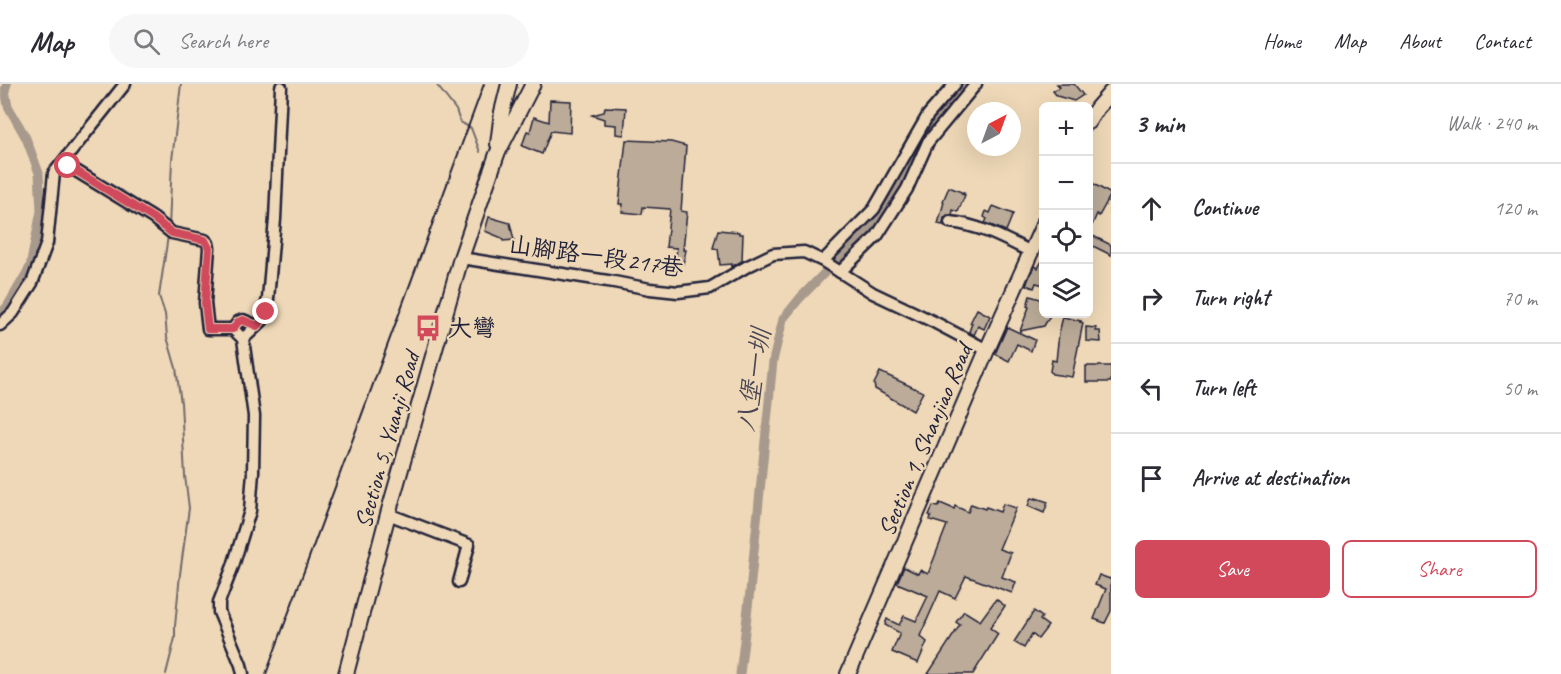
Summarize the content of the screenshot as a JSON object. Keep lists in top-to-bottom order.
{
  "streets": {
    "main road": ["Section 5, Yuanji Road", "Section 1, Shanjiao Road"],
    "lane": ["山腳路一段217巷"]
  },
  "crossings": [
    ["山腳路一段217巷", "Section 5, Yuanji Road"]
  ],
  "water": ["八堡一圳"],
  "places": {
    "bus stop": ["大彎"]
  },
  "north": "top right",
  "page": {
    "header": "Map",
    "search": "Search here",
    "nav": [
      "Home",
      "Map",
      "About",
      "Contact"
    ],
    "heading": ["3 min", "Walk · 240 m"],
    "map_buttons": ["+", "−"],
    "list": [
      ["Continue", "120 m"],
      ["Turn right", "70 m"],
      ["Turn left", "50 m"],
      "Arrive at destination"
    ],
    "buttons": ["Save", "Share"]
  }
}
